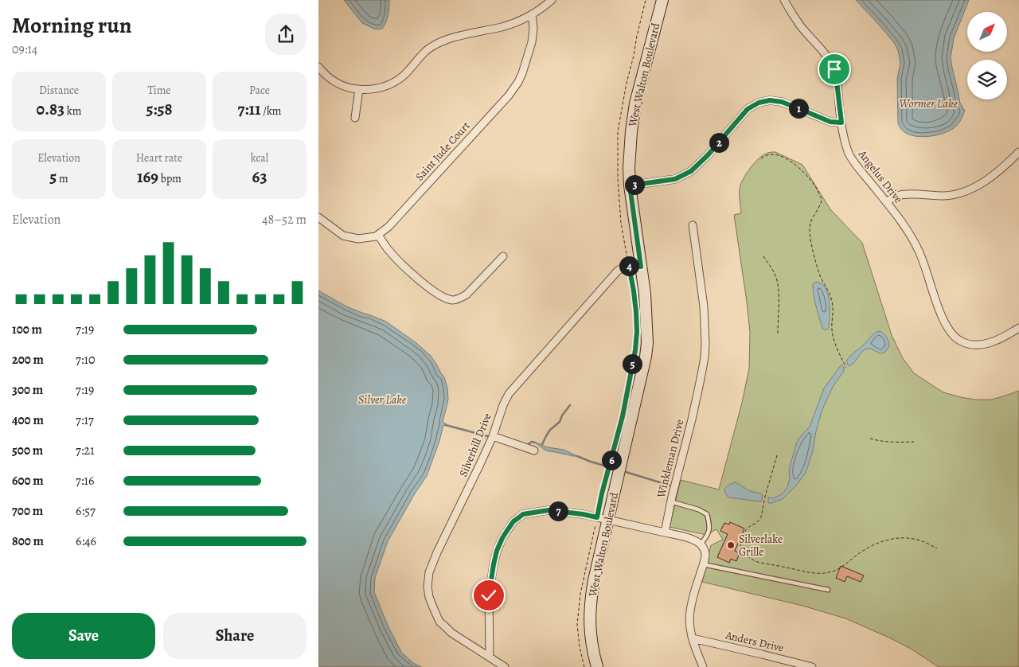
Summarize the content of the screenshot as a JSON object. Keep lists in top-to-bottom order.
{
  "streets": {
    "main road": ["West Walton Boulevard"],
    "street": [
      "Saint Jude Court",
      "Angelus Drive",
      "Silverhill Drive",
      "Winkleman Drive",
      "Anders Drive"
    ]
  },
  "water": ["Wormer Lake", "Silver Lake"],
  "places": ["Silverlake Grille"],
  "north": "top right",
  "page": {
    "heading": ["Morning run", "09:14"],
    "stats": [
      ["Distance", "0.83 km"],
      ["Time", "5:58"],
      ["Pace", "7:11 /km"],
      ["Elevation", "5 m"],
      ["Heart rate", "169 bpm"],
      ["kcal", "63"]
    ],
    "pins": [
      "1",
      "2",
      "3",
      "4",
      "5",
      "6",
      "7"
    ],
    "chart": ["Elevation", "48–52 m"],
    "list": [
      {
        "name": "100 m",
        "note": "7:19"
      },
      {
        "name": "200 m",
        "note": "7:10"
      },
      {
        "name": "300 m",
        "note": "7:19"
      },
      {
        "name": "400 m",
        "note": "7:17"
      },
      {
        "name": "500 m",
        "note": "7:21"
      },
      {
        "name": "600 m",
        "note": "7:16"
      },
      {
        "name": "700 m",
        "note": "6:57"
      },
      {
        "name": "800 m",
        "note": "6:46"
      }
    ],
    "buttons": ["Save", "Share"]
  }
}
